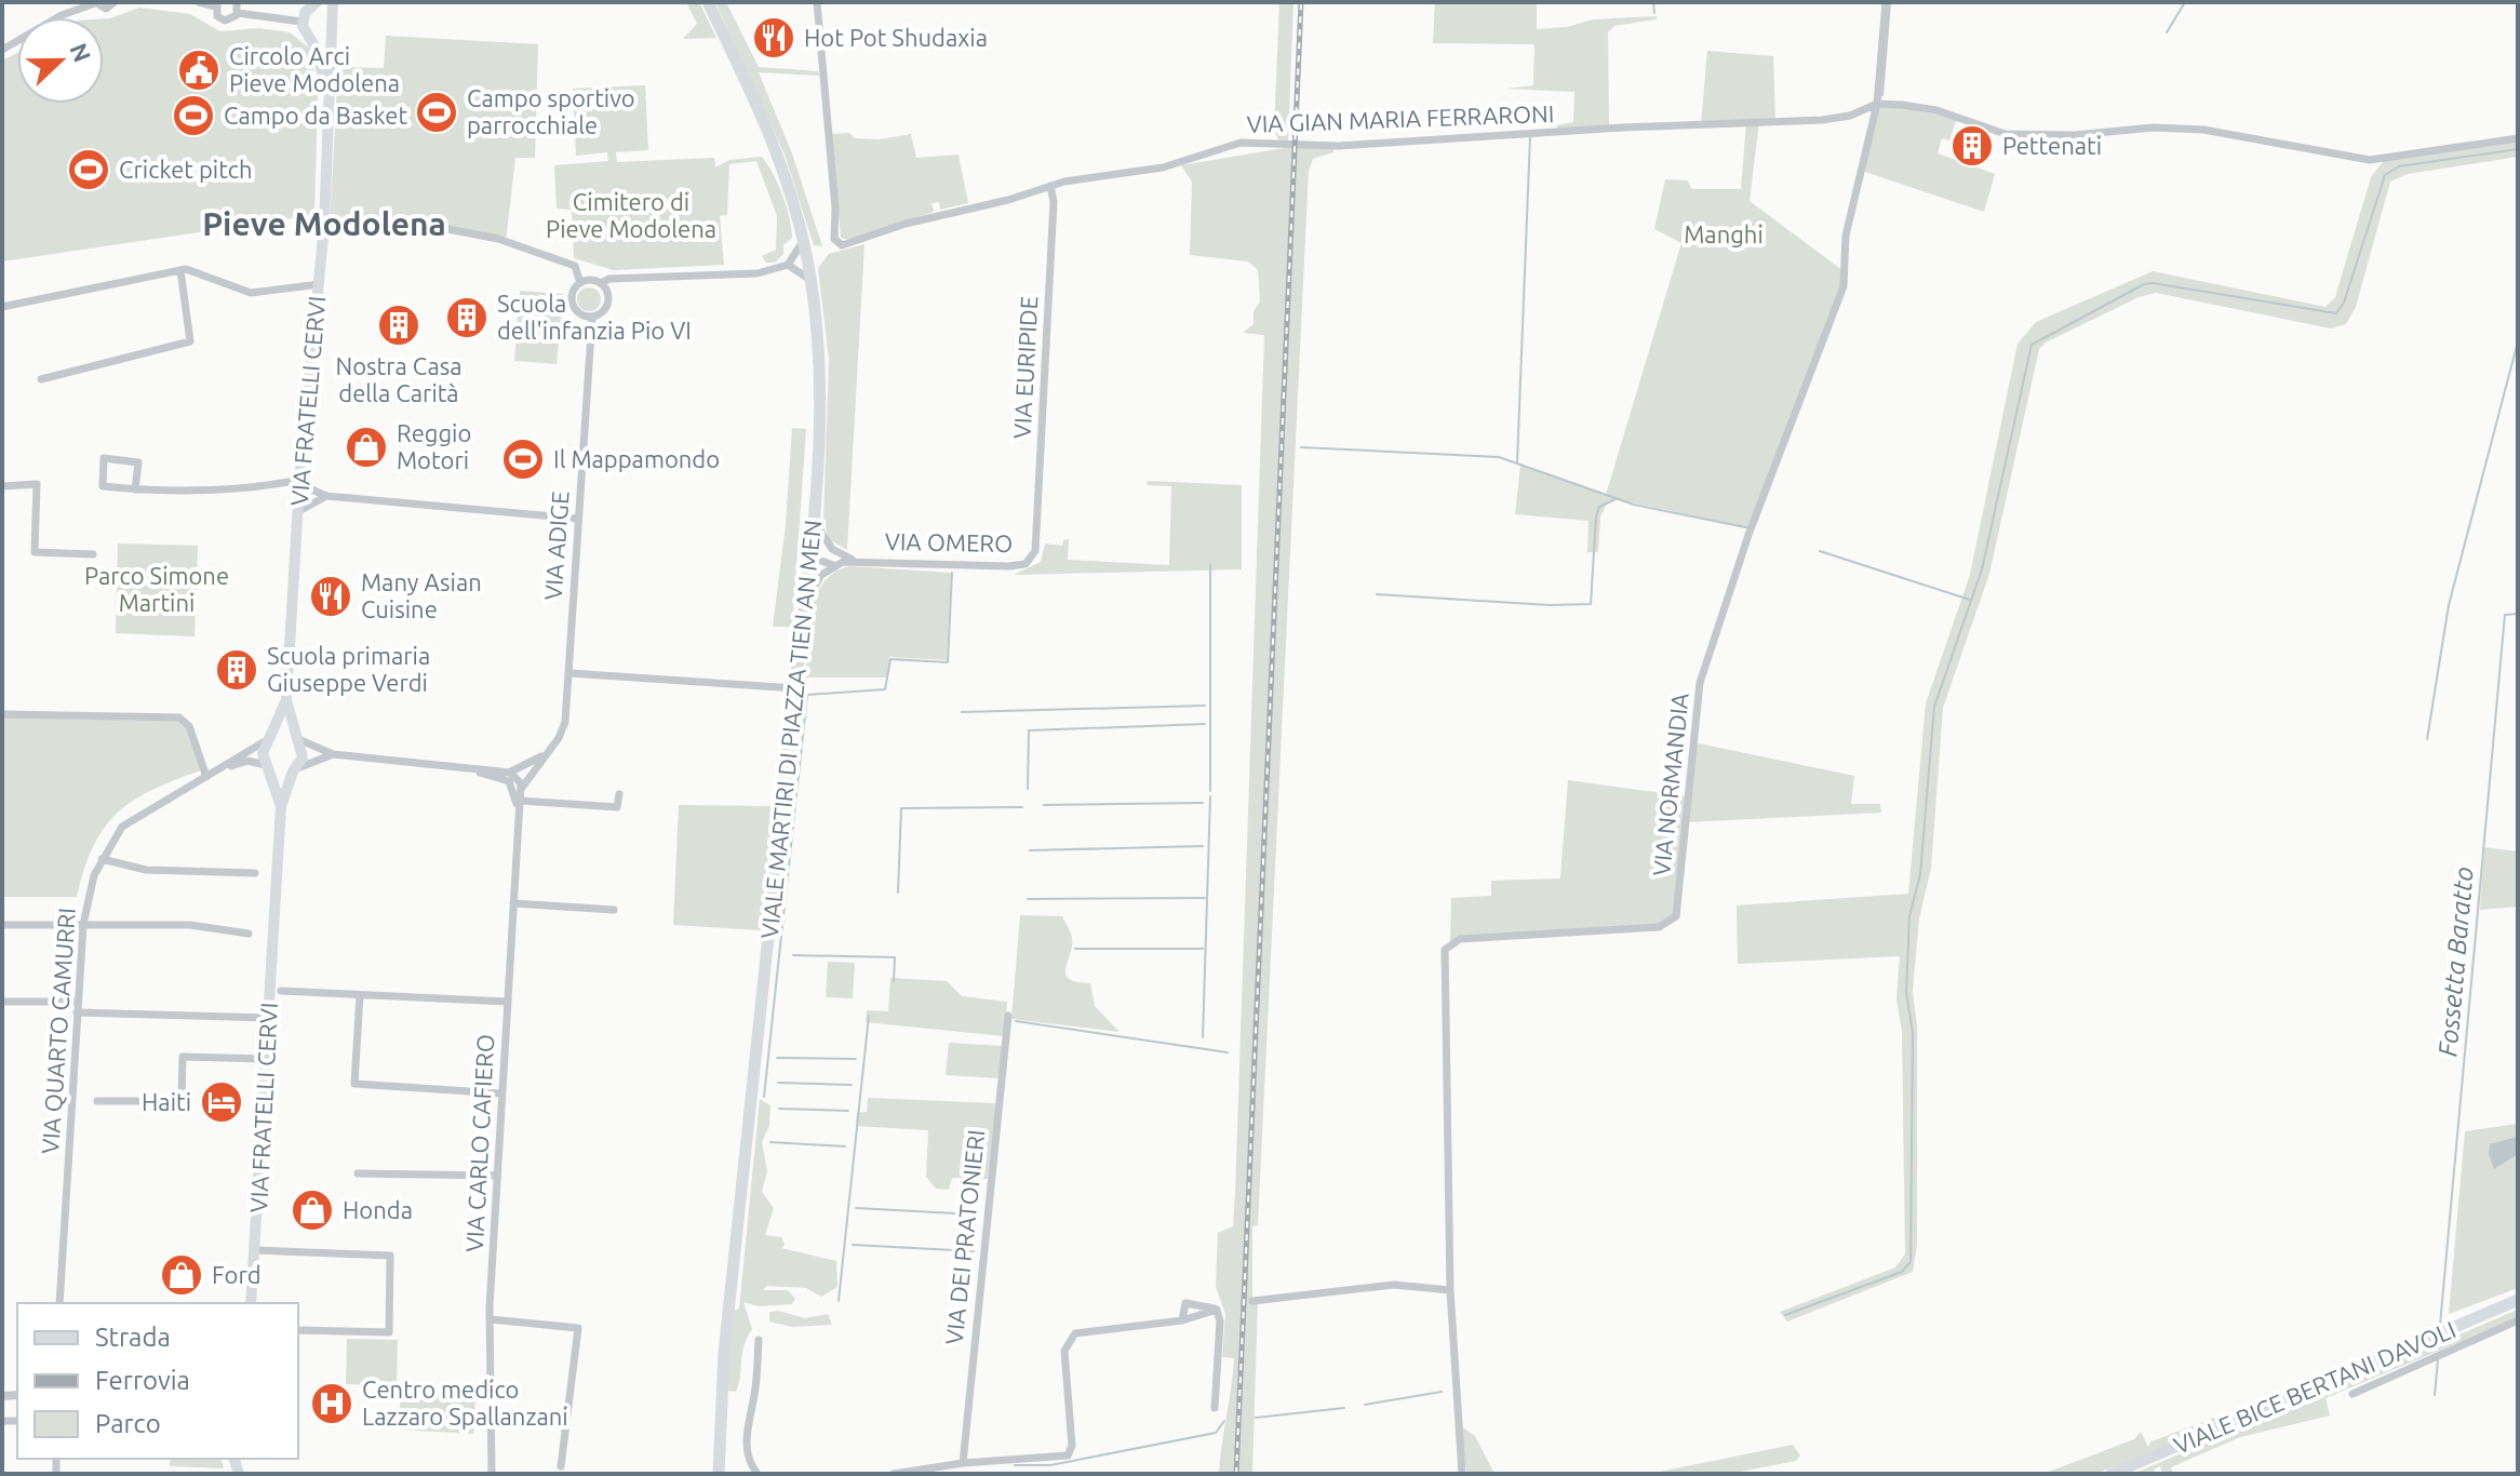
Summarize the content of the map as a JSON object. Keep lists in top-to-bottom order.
{
  "streets": {
    "main road": ["VIA FRATELLI CERVI", "VIALE MARTIRI DI PIAZZA TIEN AN MEN", "VIALE BICE BERTANI DAVOLI"],
    "street": [
      "VIA GIAN MARIA FERRARONI",
      "VIA EURIPIDE",
      "VIA OMERO",
      "VIA ADIGE",
      "VIA NORMANDIA",
      "VIA QUARTO CAMURRI",
      "VIA CARLO CAFIERO",
      "VIA DEI PRATONIERI"
    ]
  },
  "crossings": [
    ["VIA GIAN MARIA FERRARONI", "VIA EURIPIDE"],
    ["VIA GIAN MARIA FERRARONI", "VIA NORMANDIA"],
    ["VIA EURIPIDE", "VIA OMERO"],
    ["VIA FRATELLI CERVI", "VIA QUARTO CAMURRI"],
    ["VIA FRATELLI CERVI", "VIA CARLO CAFIERO"],
    ["VIA OMERO", "VIALE MARTIRI DI PIAZZA TIEN AN MEN"],
    ["VIA ADIGE", "VIA CARLO CAFIERO"],
    ["VIA QUARTO CAMURRI", "VIA CARLO CAFIERO"]
  ],
  "districts": ["Pieve Modolena"],
  "water": ["Fossetta Baratto"],
  "parks": ["Cimitero di Pieve Modolena", "Manghi", "Parco Simone Martini"],
  "places": {
    "restaurant": ["Hot Pot Shudaxia", "Many Asian Cuisine"],
    "public building": ["Circolo Arci Pieve Modolena"],
    "sports": [
      "Campo sportivo parrocchiale",
      "Campo da Basket",
      "Cricket pitch",
      "Il Mappamondo"
    ],
    "building": [
      "Pettenati",
      "Scuola dell'infanzia Pio VI",
      "Nostra Casa della Carità",
      "Scuola primaria Giuseppe Verdi"
    ],
    "shop": ["Reggio Motori", "Honda", "Ford"],
    "hotel": ["Haiti"],
    "hospital": ["Centro medico Lazzaro Spallanzani"]
  },
  "legend": ["Strada", "Ferrovia", "Parco"],
  "north": "right"
}
